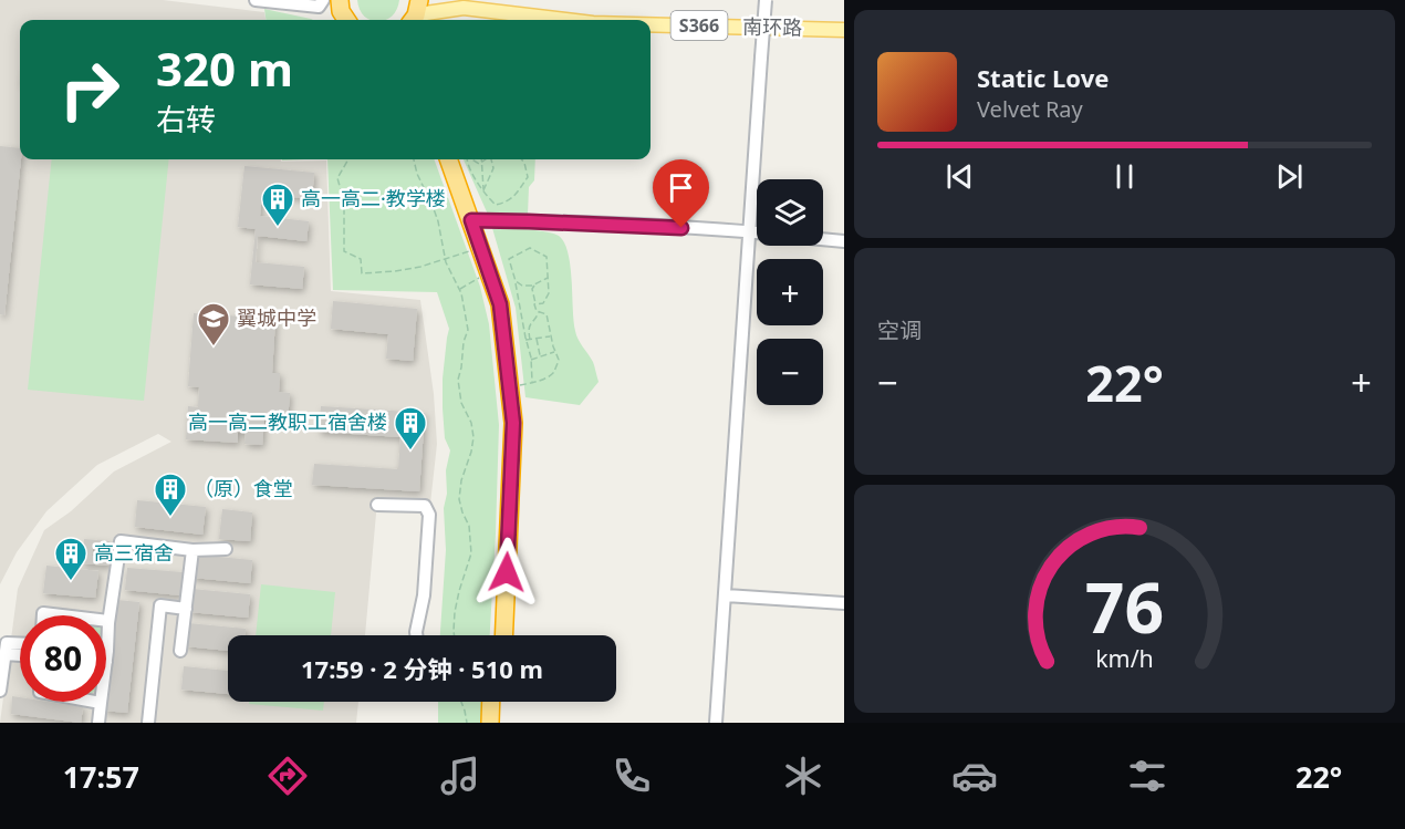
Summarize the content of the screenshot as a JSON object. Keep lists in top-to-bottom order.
{
  "streets": {
    "main road": ["S366", "南环路"]
  },
  "places": {
    "building": [
      "高一高二·教学楼",
      "高一高二教职工宿舍楼",
      "（原）食堂",
      "高三宿舍"
    ],
    "school or university": ["翼城中学"]
  },
  "page": {
    "turn": ["320 m", "右转"],
    "song": ["Static Love", "Velvet Ray"],
    "map_buttons": ["+", "−"],
    "tile": "空调",
    "heat": ["−", "22°", "+"],
    "limit": "80",
    "trip": "17:59 · 2 分钟 · 510 m",
    "tabs": ["17:57", "22°"],
    "gauge": ["76", "km/h"]
  }
}
